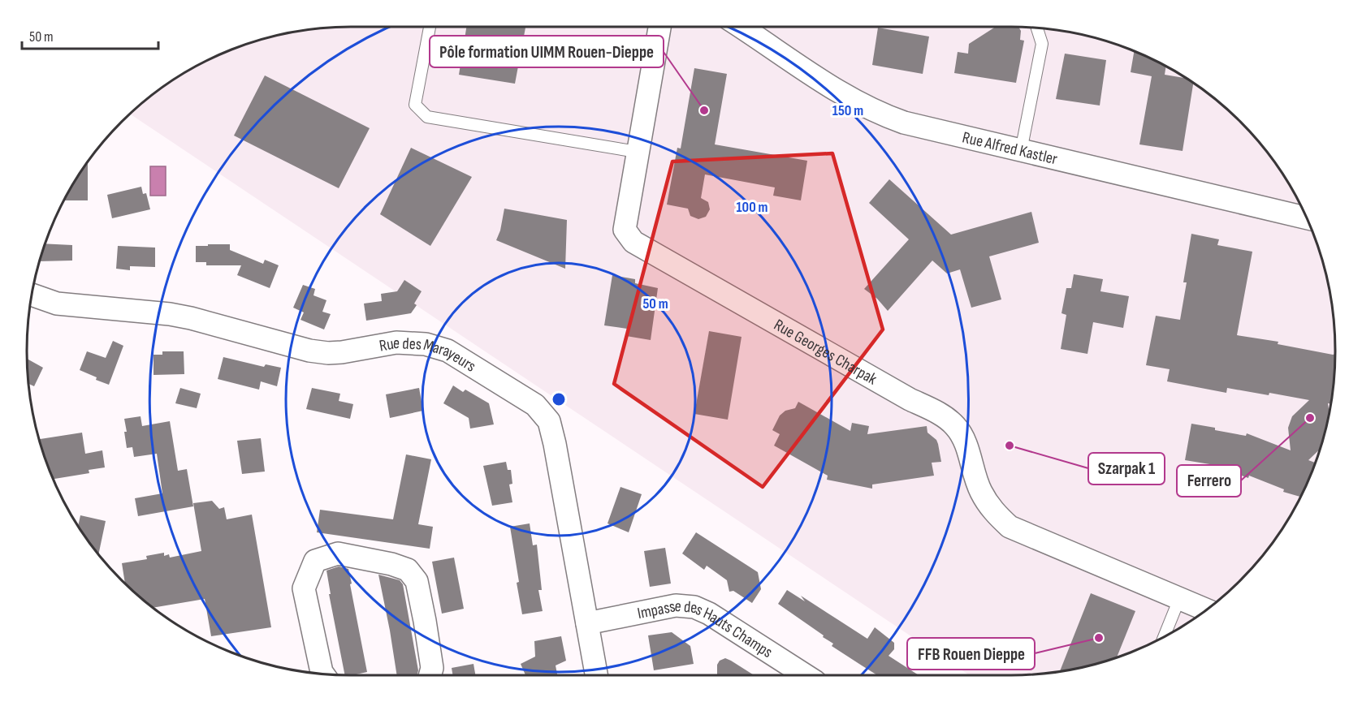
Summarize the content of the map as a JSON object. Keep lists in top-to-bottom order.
{
  "streets": {
    "street": [
      "Rue Alfred Kastler",
      "Rue Georges Charpak",
      "Rue des Marayeurs",
      "Impasse des Hauts Champs"
    ]
  },
  "crossings": [
    ["Rue des Marayeurs", "Impasse des Hauts Champs"]
  ],
  "places": [
    "Pôle formation UIMM Rouen-Dieppe",
    "Ferrero",
    "Szarpak 1",
    "FFB Rouen Dieppe"
  ],
  "scale_bar": "50 m",
  "rings": ["150 m", "100 m", "50 m"]
}
